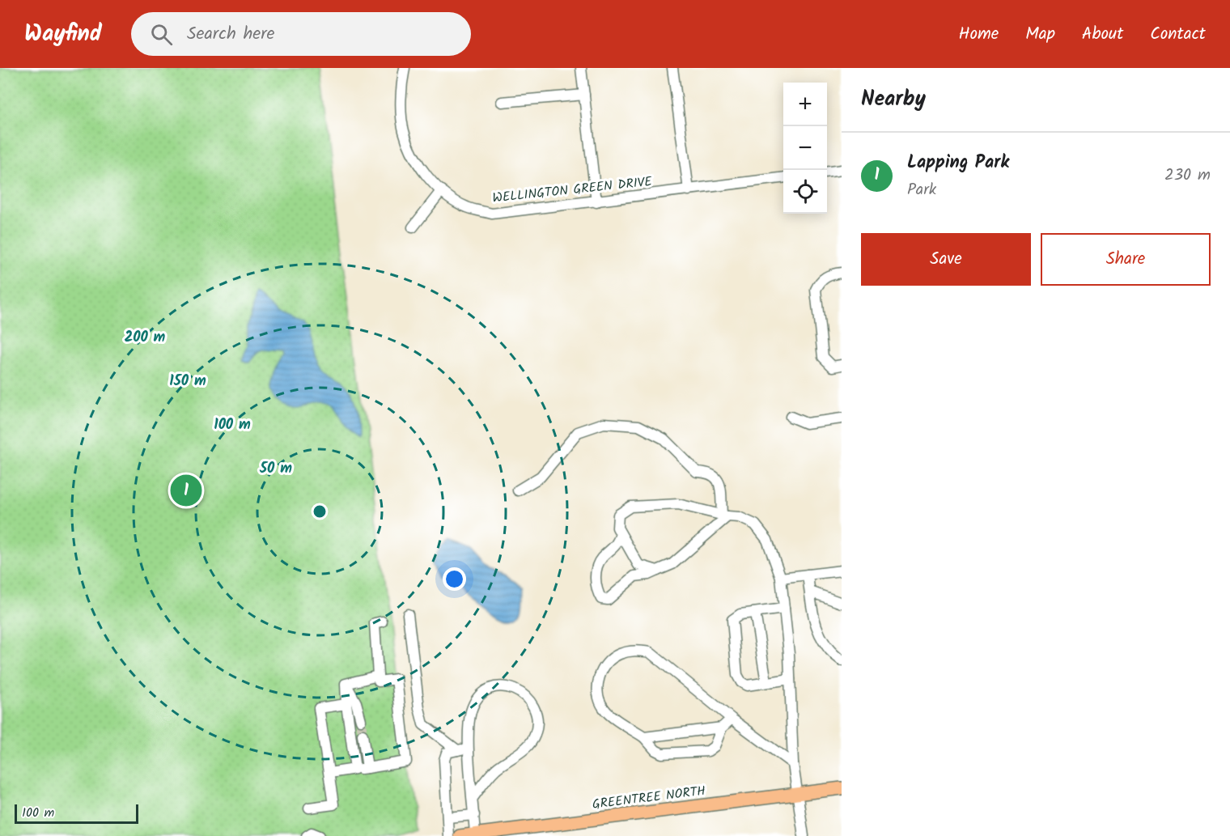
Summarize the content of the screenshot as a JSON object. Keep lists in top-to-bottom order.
{
  "streets": {
    "main road": ["GREENTREE NORTH"],
    "street": ["WELLINGTON GREEN DRIVE"]
  },
  "scale_bar": "100 m",
  "page": {
    "header": "Wayfind",
    "search": "Search here",
    "nav": [
      "Home",
      "Map",
      "About",
      "Contact"
    ],
    "heading": "Nearby",
    "map_buttons": ["+", "−"],
    "list": [
      {
        "mark": "1",
        "name": "Lapping Park",
        "note": "Park",
        "value": "230 m"
      }
    ],
    "buttons": ["Save", "Share"],
    "pins": "1",
    "scale": "100 m"
  },
  "rings": [
    "200 m",
    "150 m",
    "100 m",
    "50 m"
  ]
}
